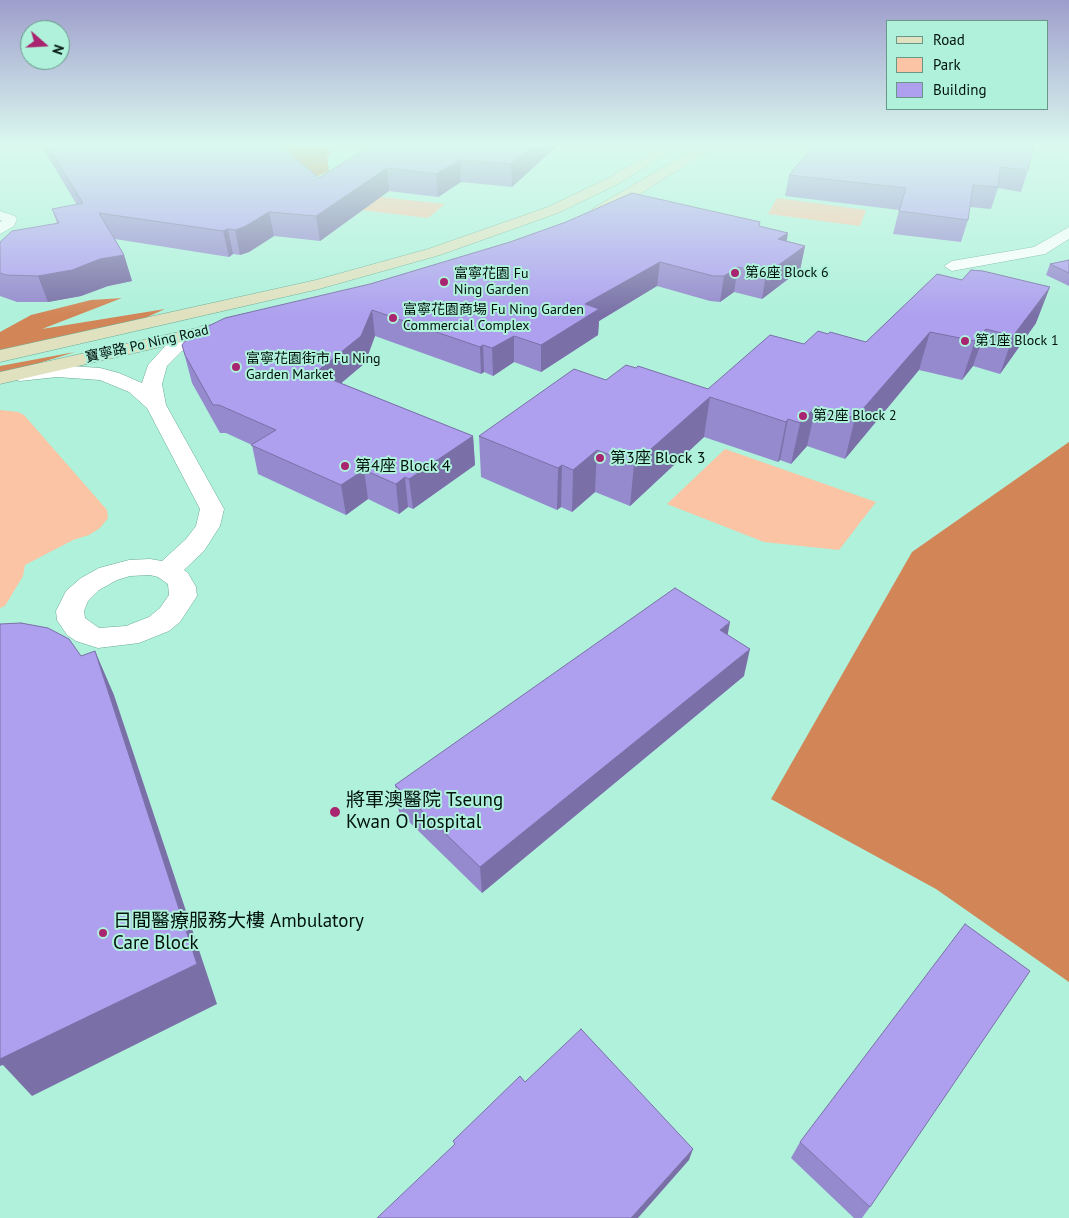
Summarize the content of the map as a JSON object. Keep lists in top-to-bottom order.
{
  "streets": {
    "main road": ["寶寧路 Po Ning Road"]
  },
  "places": [
    "第6座 Block 6",
    "富寧花園 Fu Ning Garden",
    "富寧花園商場 Fu Ning Garden Commercial Complex",
    "第1座 Block 1",
    "富寧花園街市 Fu Ning Garden Market",
    "第2座 Block 2",
    "第3座 Block 3",
    "第4座 Block 4",
    "將軍澳醫院 Tseung Kwan O Hospital",
    "日間醫療服務大樓 Ambulatory Care Block"
  ],
  "legend": ["Road", "Park", "Building"],
  "north": "right"
}
